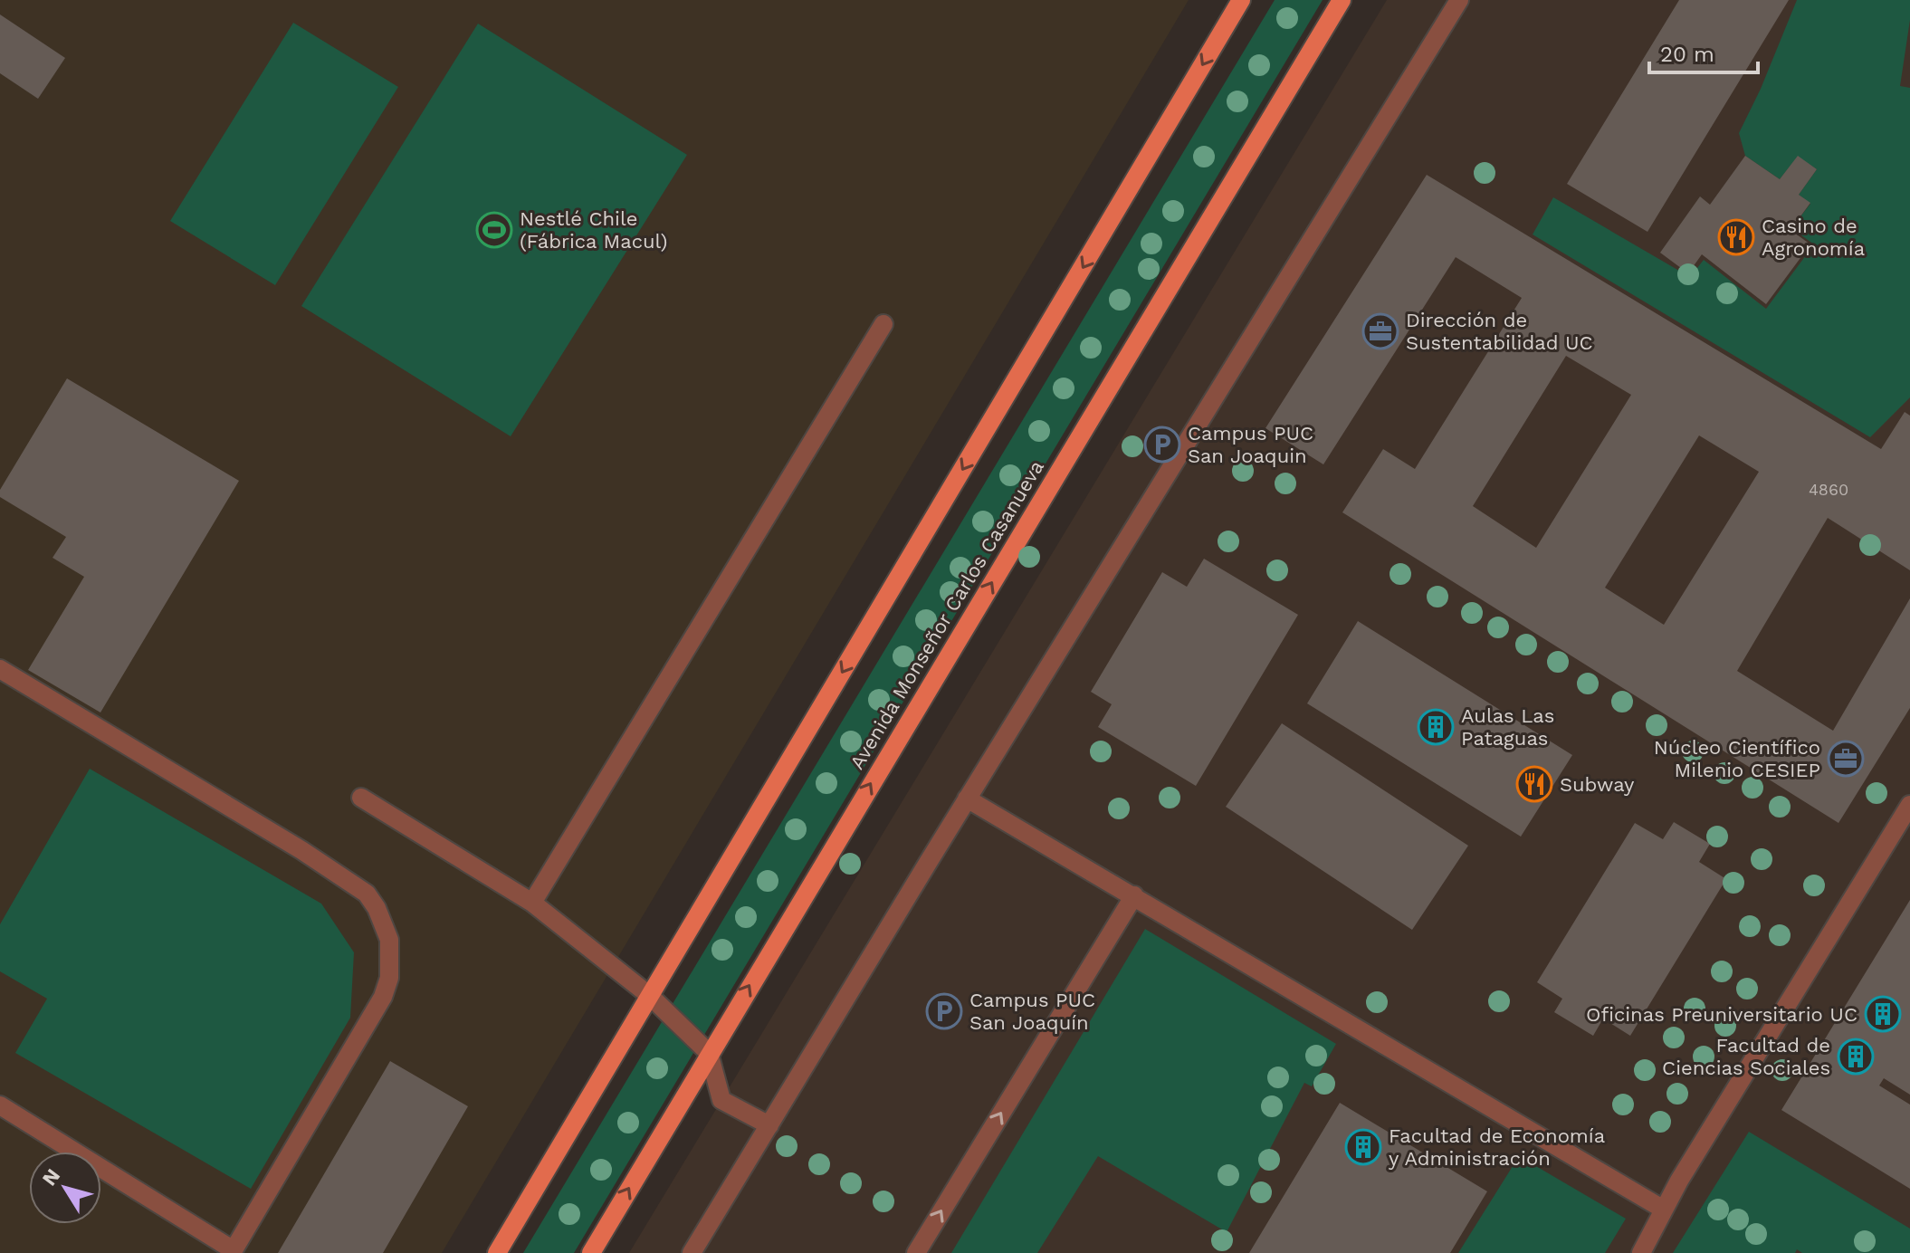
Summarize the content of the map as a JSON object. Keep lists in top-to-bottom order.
{
  "streets": {
    "main road": ["Avenida Monseñor Carlos Casanueva"]
  },
  "places": {
    "sports": ["Nestlé Chile (Fábrica Macul)"],
    "restaurant": ["Casino de Agronomía", "Subway"],
    "office": ["Dirección de Sustentabilidad UC", "Núcleo Científico Milenio CESIEP"],
    "parking": ["Campus PUC San Joaquin", "Campus PUC San Joaquín"],
    "building": [
      "Aulas Las Pataguas",
      "Oficinas Preuniversitario UC",
      "Facultad de Ciencias Sociales",
      "Facultad de Economía y Administración"
    ]
  },
  "house_numbers": ["4860"],
  "scale_bar": "20 m",
  "north": "top left"
}
